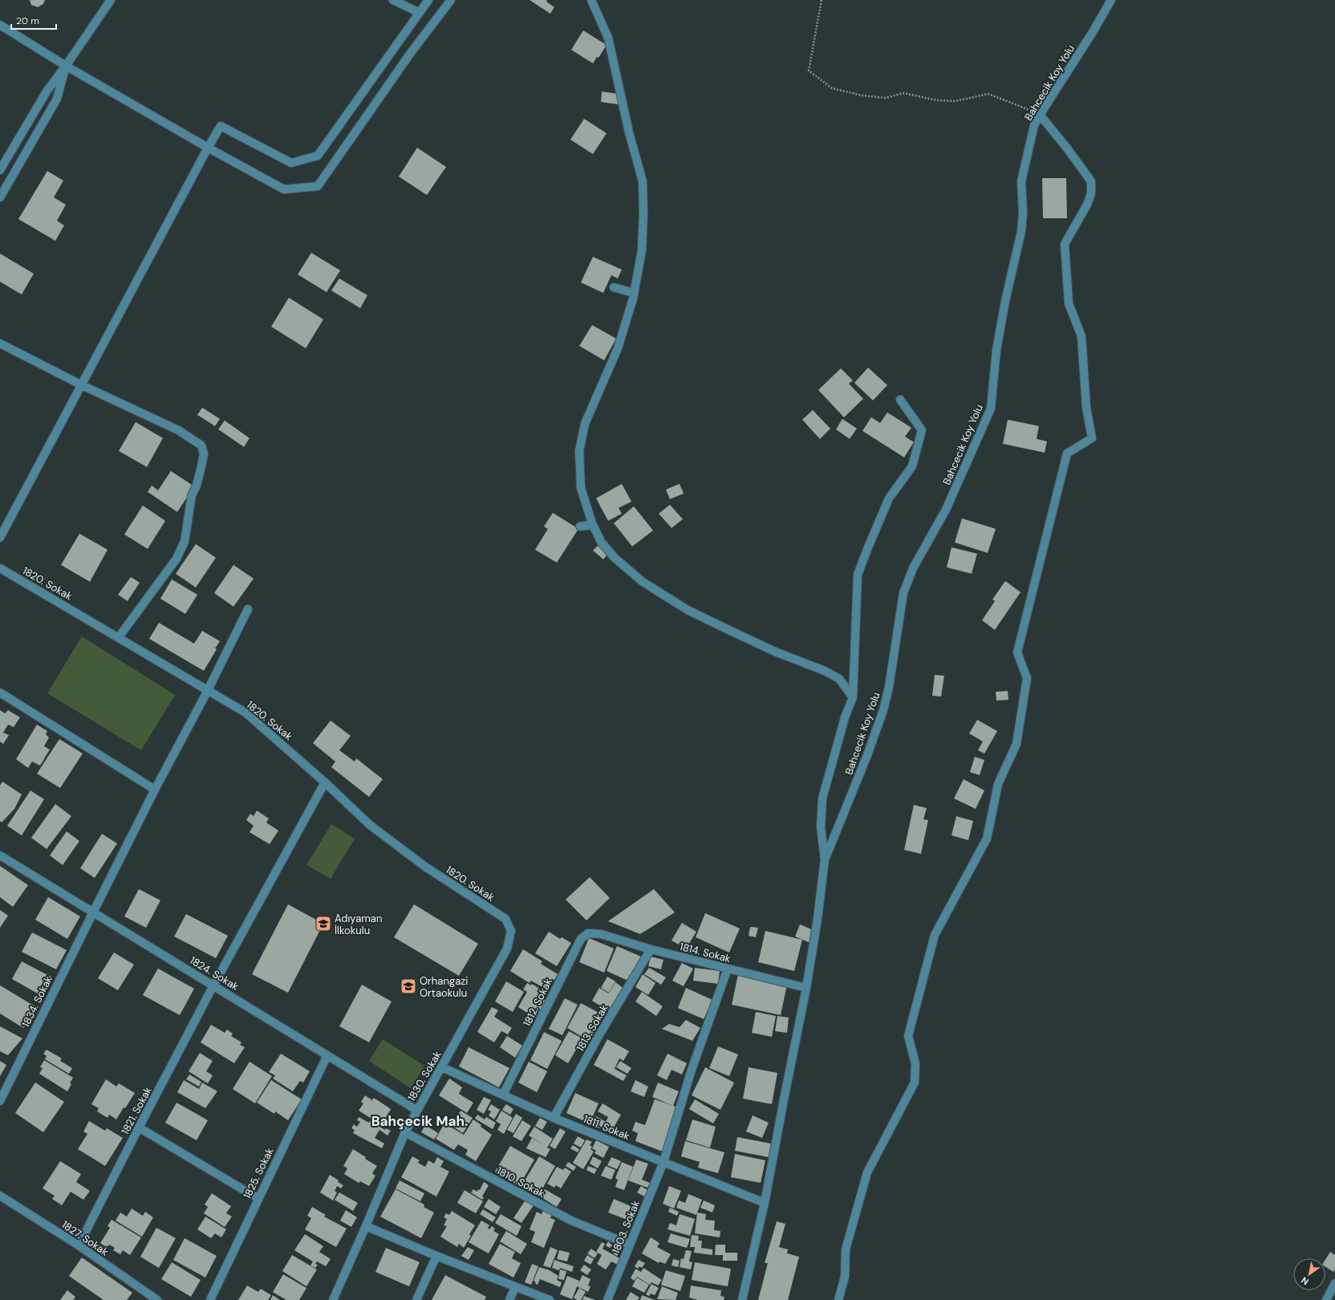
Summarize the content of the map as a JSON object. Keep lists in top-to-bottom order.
{
  "streets": {
    "street": [
      "Bahcecik Koy Yolu",
      "1820. Sokak",
      "1814. Sokak",
      "1824. Sokak",
      "1834. Sokak",
      "1812. Sokak",
      "1813. Sokak",
      "1830. Sokak",
      "1821. Sokak",
      "1811. Sokak",
      "1825. Sokak",
      "1810. Sokak",
      "1803. Sokak",
      "1827. Sokak"
    ]
  },
  "crossings": [
    ["1820. Sokak", "1834. Sokak"],
    ["1820. Sokak", "1830. Sokak"],
    ["1820. Sokak", "1821. Sokak"],
    ["1814. Sokak", "1812. Sokak"],
    ["1814. Sokak", "1813. Sokak"],
    ["1814. Sokak", "1803. Sokak"],
    ["1824. Sokak", "1834. Sokak"],
    ["1824. Sokak", "1830. Sokak"],
    ["1824. Sokak", "1821. Sokak"],
    ["1824. Sokak", "1825. Sokak"],
    ["1812. Sokak", "1811. Sokak"],
    ["1813. Sokak", "1811. Sokak"],
    ["1830. Sokak", "1811. Sokak"],
    ["1830. Sokak", "1810. Sokak"],
    ["1821. Sokak", "1827. Sokak"],
    ["1811. Sokak", "1803. Sokak"],
    ["1810. Sokak", "1803. Sokak"]
  ],
  "districts": ["Bahçecik Mah."],
  "places": {
    "school or university": ["Adıyaman İlkokulu", "Orhangazi Ortaokulu"]
  },
  "scale_bar": "20 m",
  "north": "bottom left"
}
